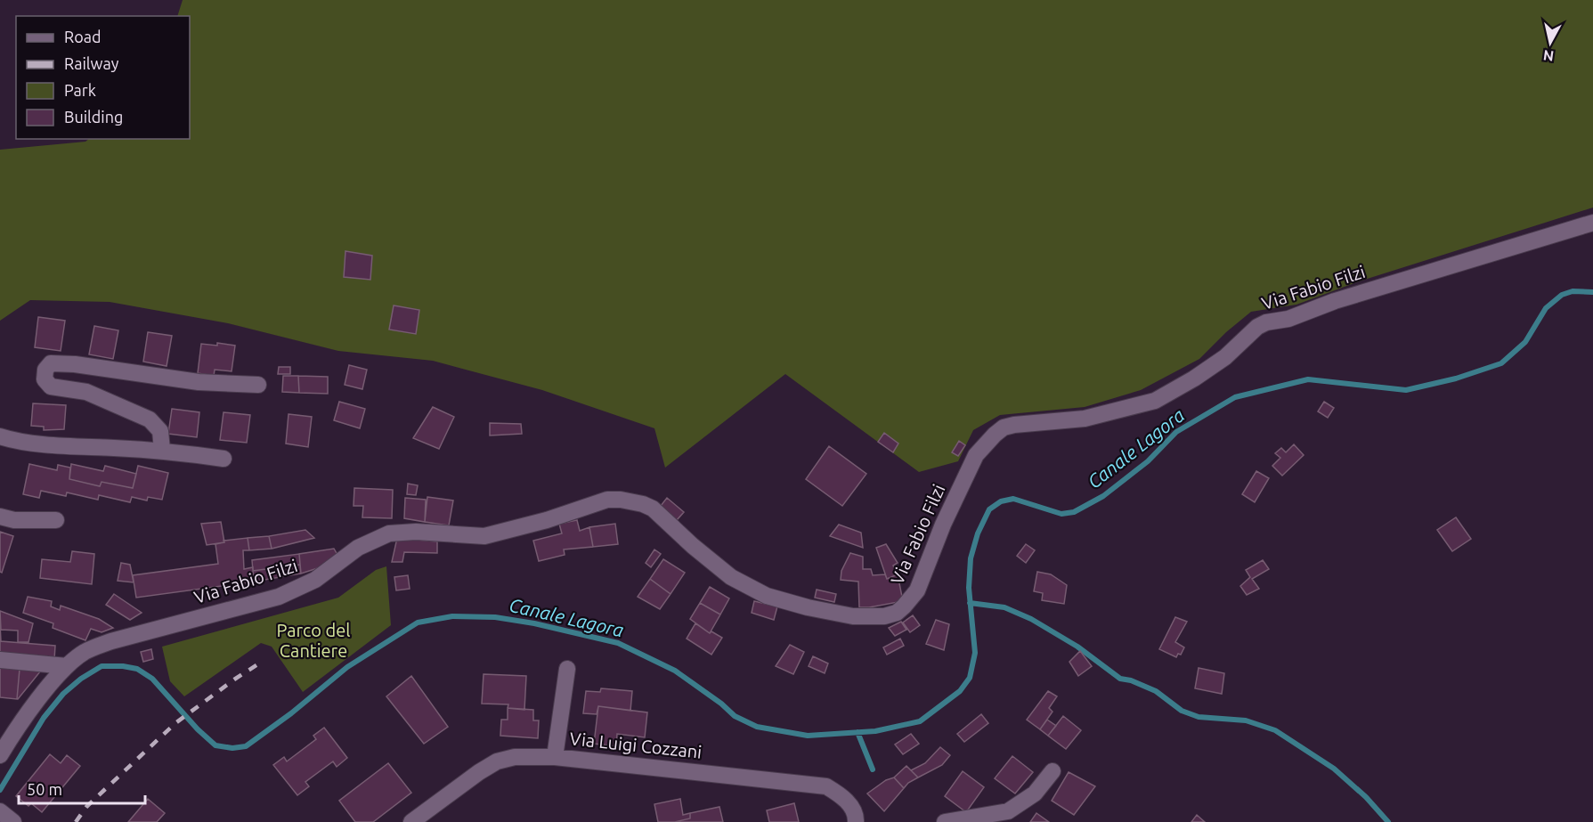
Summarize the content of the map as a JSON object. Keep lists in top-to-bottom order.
{
  "streets": {
    "street": ["Via Fabio Filzi", "Via Luigi Cozzani"]
  },
  "water": ["Canale Lagora"],
  "parks": ["Parco del Cantiere"],
  "legend": [
    "Road",
    "Railway",
    "Park",
    "Building"
  ],
  "scale_bar": "50 m",
  "north": "bottom"
}
